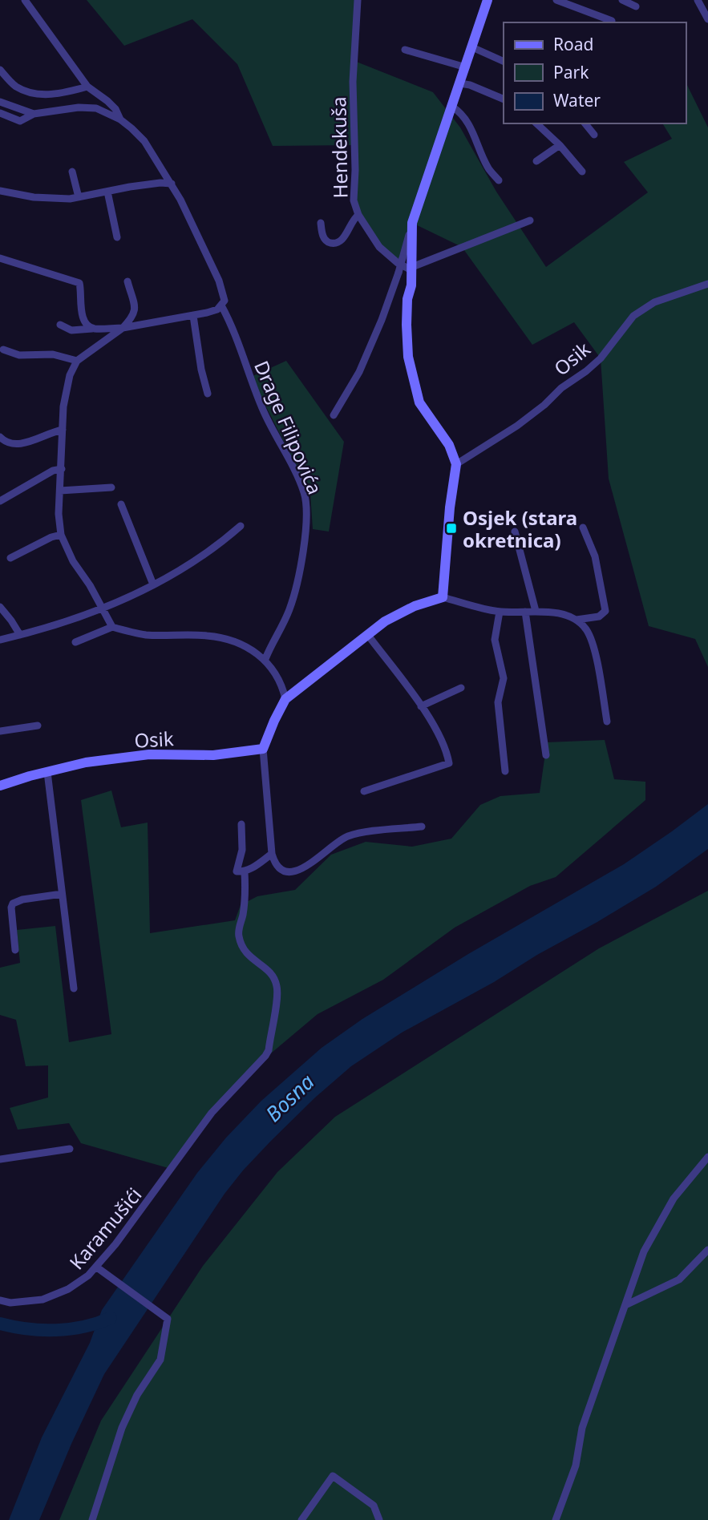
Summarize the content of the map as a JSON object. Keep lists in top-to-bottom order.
{
  "streets": {
    "main road": ["Osik"],
    "street": ["Hendekuša", "Drage Filipovića", "Karamušići"]
  },
  "water": ["Bosna"],
  "places": {
    "transit": ["Osjek (stara okretnica)"]
  },
  "legend": ["Road", "Park", "Water"]
}
